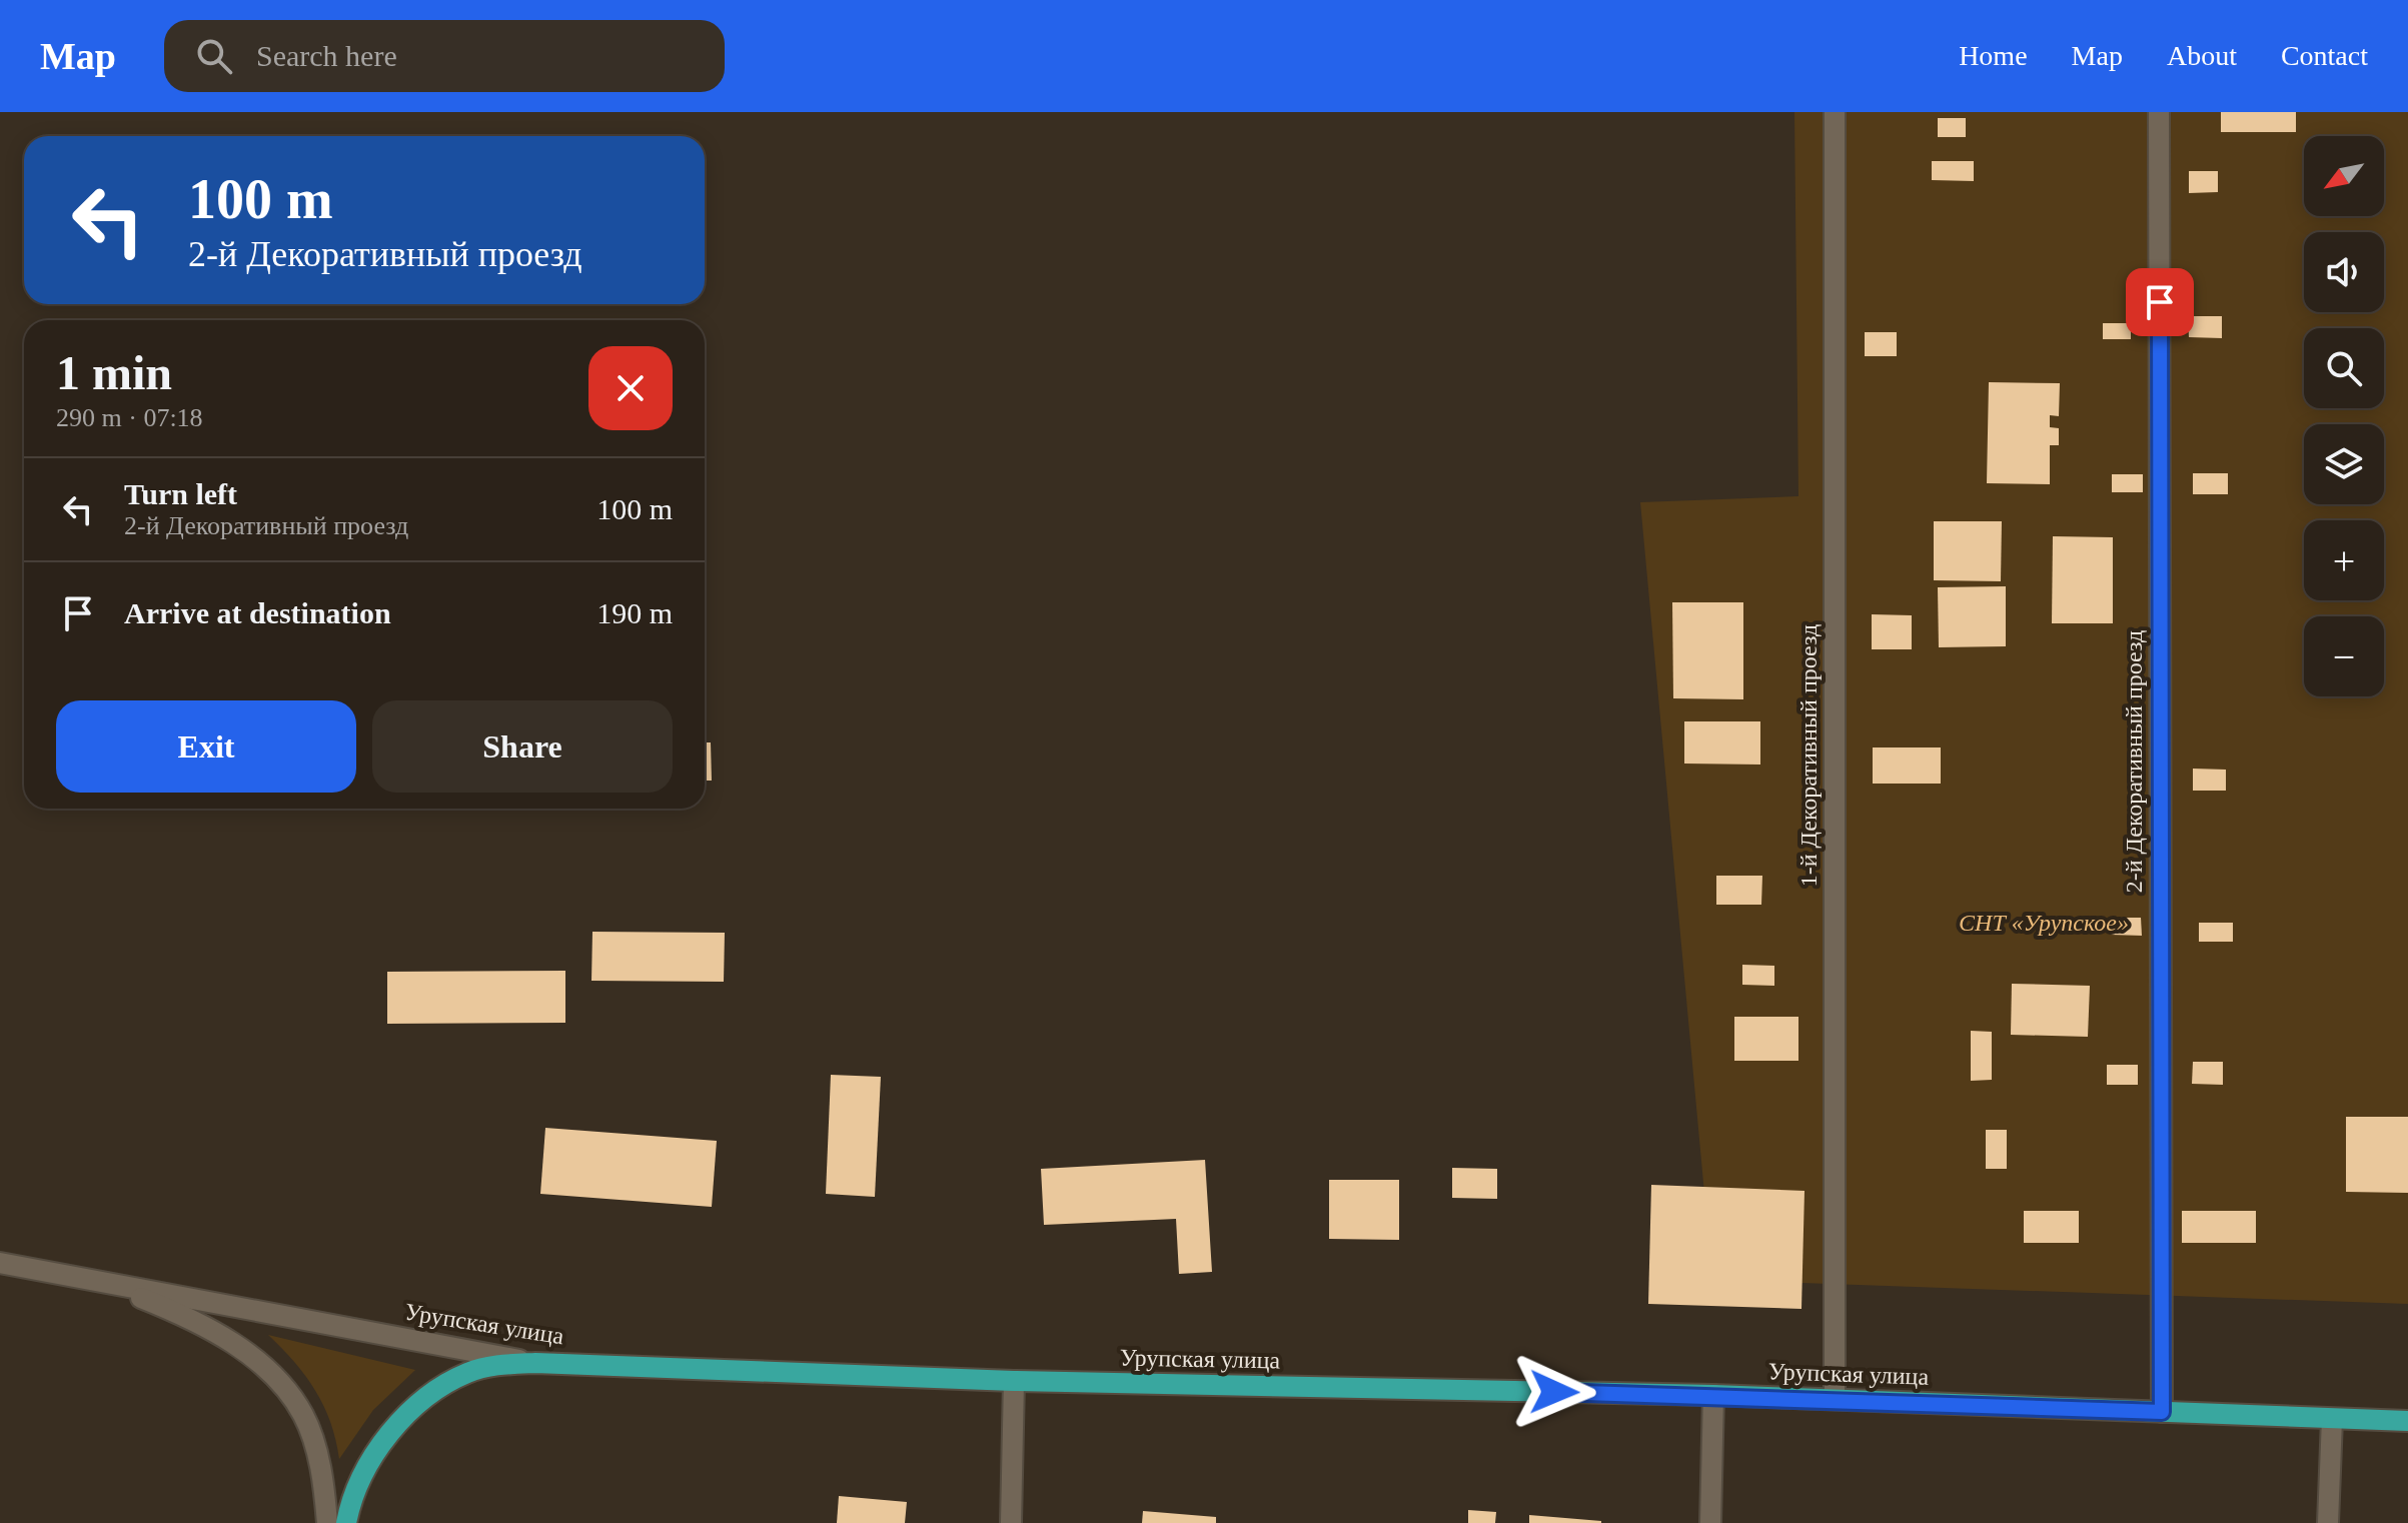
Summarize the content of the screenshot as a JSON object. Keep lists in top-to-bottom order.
{
  "streets": {
    "main road": ["Урупская улица"],
    "street": ["1-й Декоративный проезд", "2-й Декоративный проезд"]
  },
  "crossings": [
    ["1-й Декоративный проезд", "Урупская улица"],
    ["2-й Декоративный проезд", "Урупская улица"]
  ],
  "parks": ["СНТ «Урупское»"],
  "north": "bottom left",
  "page": {
    "header": "Map",
    "search": "Search here",
    "nav": [
      "Home",
      "Map",
      "About",
      "Contact"
    ],
    "map_buttons": ["+", "−"],
    "turn": ["100 m", "2-й Декоративный проезд"],
    "heading": ["1 min", "290 m · 07:18"],
    "list": [
      {
        "name": "Turn left",
        "note": "2-й Декоративный проезд",
        "value": "100 m"
      },
      {
        "name": "Arrive at destination",
        "value": "190 m"
      }
    ],
    "buttons": ["Exit", "Share"]
  }
}
